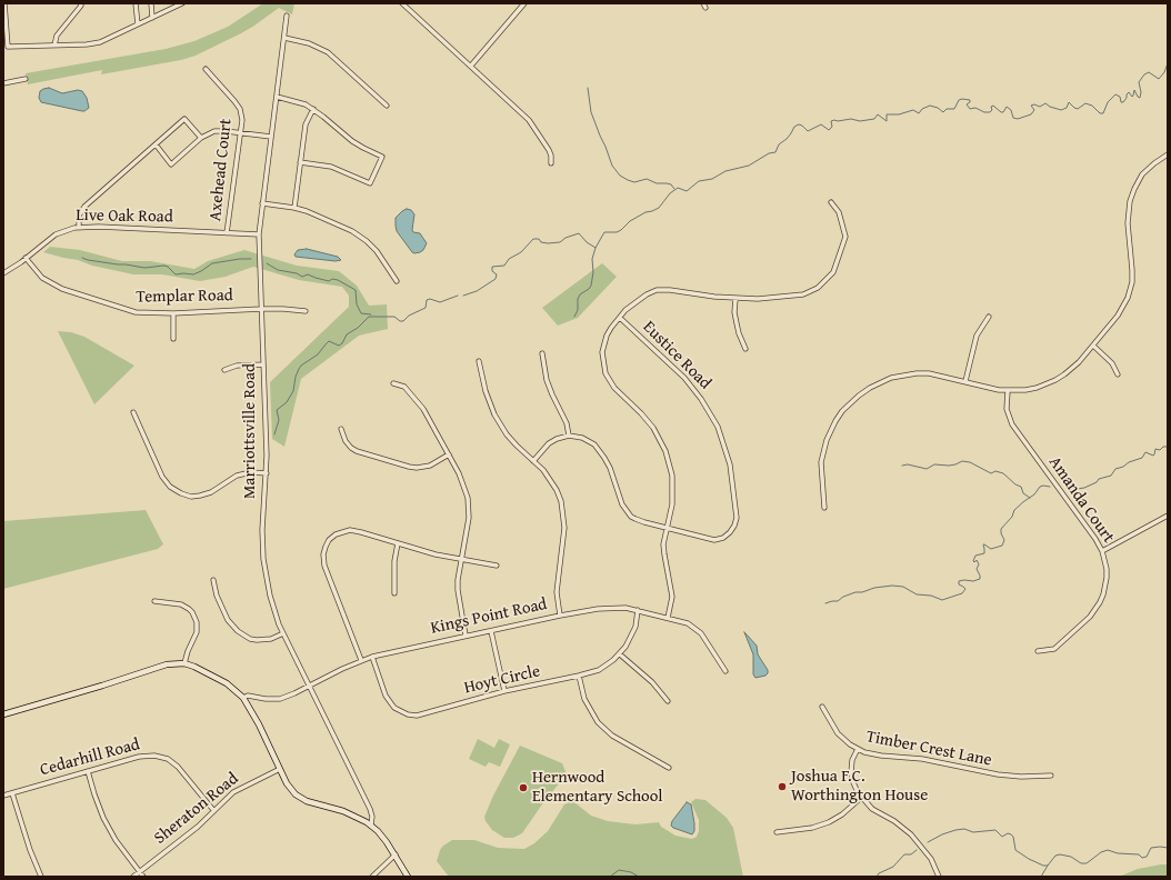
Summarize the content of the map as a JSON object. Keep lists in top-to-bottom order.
{
  "streets": {
    "street": [
      "Axehead Court",
      "Live Oak Road",
      "Templar Road",
      "Eustice Road",
      "Marriottsville Road",
      "Amanda Court",
      "Kings Point Road",
      "Hoyt Circle",
      "Timber Crest Lane",
      "Cedarhill Road",
      "Sheraton Road"
    ]
  },
  "crossings": [
    ["Axehead Court", "Live Oak Road"],
    ["Live Oak Road", "Templar Road"],
    ["Live Oak Road", "Marriottsville Road"],
    ["Templar Road", "Marriottsville Road"],
    ["Marriottsville Road", "Kings Point Road"],
    ["Kings Point Road", "Hoyt Circle"],
    ["Cedarhill Road", "Sheraton Road"]
  ],
  "places": ["Joshua F.C. Worthington House", "Hernwood Elementary School"]
}
